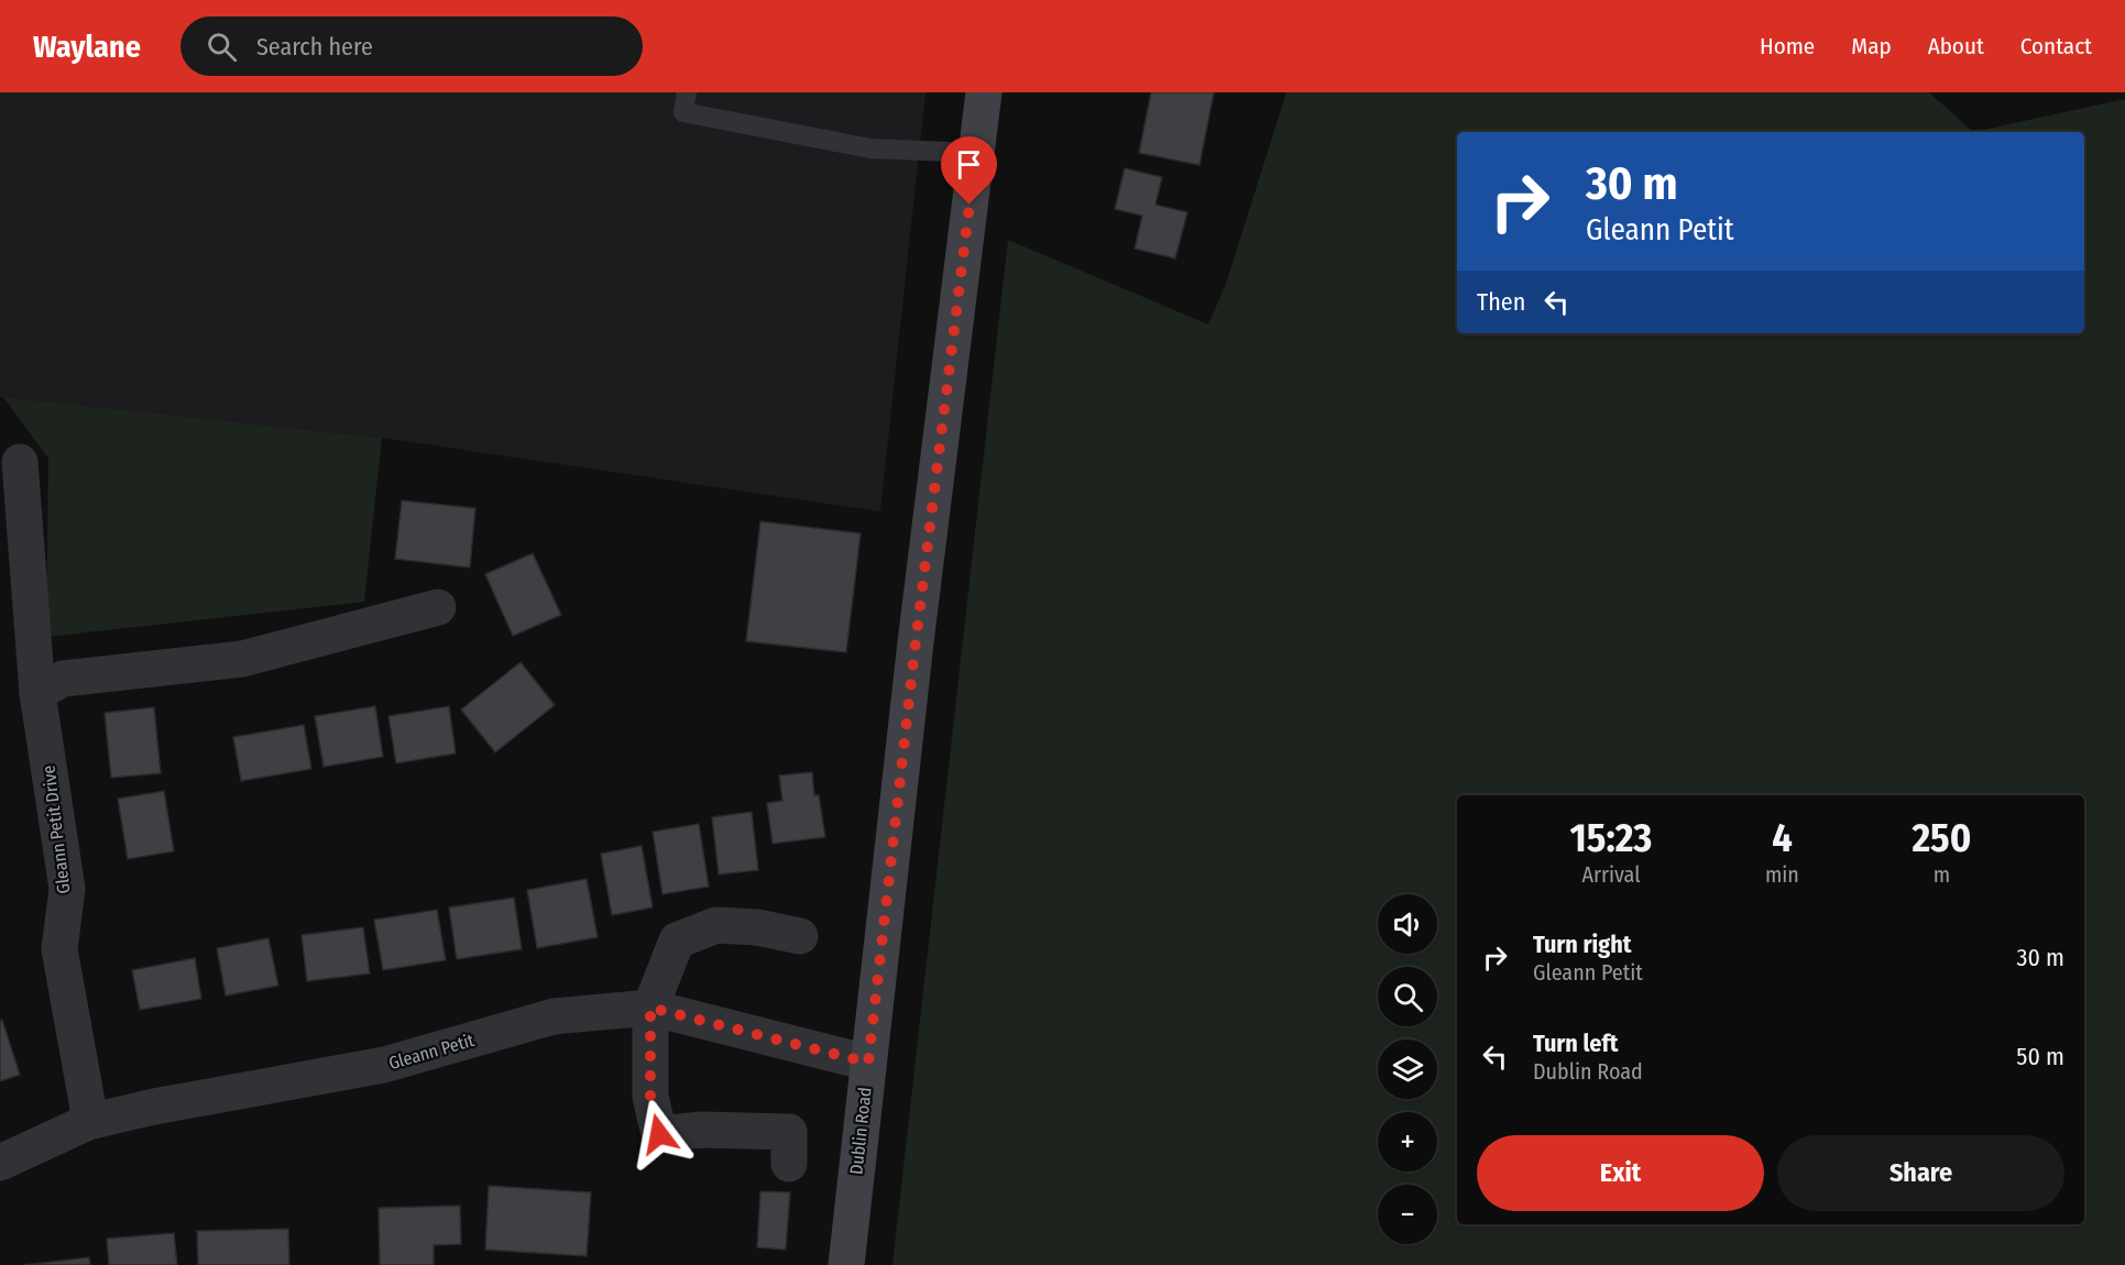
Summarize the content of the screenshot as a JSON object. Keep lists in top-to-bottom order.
{
  "streets": {
    "main road": ["Dublin Road"],
    "street": ["Gleann Petit Drive", "Gleann Petit"]
  },
  "crossings": [
    ["Gleann Petit Drive", "Gleann Petit"],
    ["Gleann Petit", "Dublin Road"]
  ],
  "page": {
    "header": "Waylane",
    "search": "Search here",
    "nav": [
      "Home",
      "Map",
      "About",
      "Contact"
    ],
    "turn": ["30 m", "Gleann Petit"],
    "then": "Then",
    "eta": [
      "15:23",
      "Arrival",
      "4",
      "min",
      "250",
      "m"
    ],
    "map_buttons": ["+", "−"],
    "list": [
      {
        "name": "Turn right",
        "note": "Gleann Petit",
        "value": "30 m"
      },
      {
        "name": "Turn left",
        "note": "Dublin Road",
        "value": "50 m"
      }
    ],
    "buttons": ["Exit", "Share"]
  }
}
